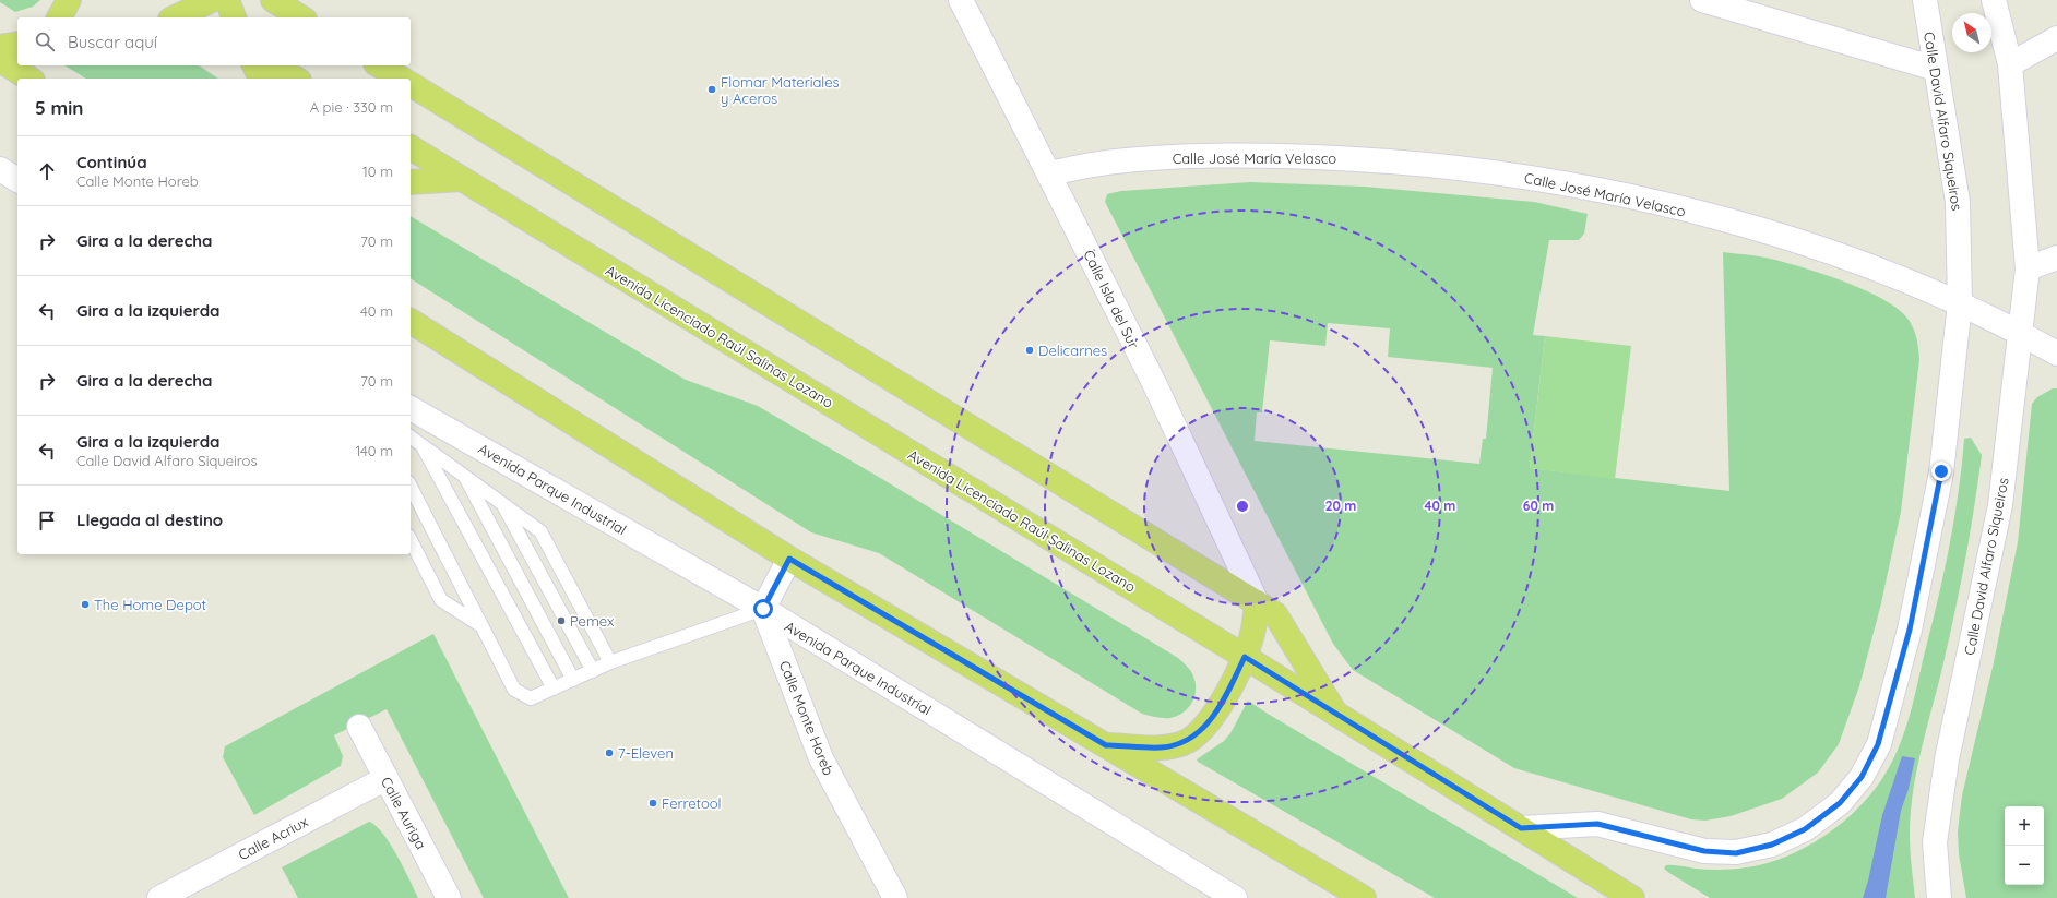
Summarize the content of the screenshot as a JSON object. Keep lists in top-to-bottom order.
{
  "streets": {
    "main road": ["Avenida Licenciado Raúl Salinas Lozano"],
    "street": [
      "Calle David Alfaro Siqueiros",
      "Calle José María Velasco",
      "Calle Isla del Sur",
      "Avenida Parque Industrial",
      "Calle Monte Horeb",
      "Calle Auriga",
      "Calle Acriux"
    ]
  },
  "crossings": [
    ["Calle David Alfaro Siqueiros", "Calle José María Velasco"],
    ["Calle David Alfaro Siqueiros", "Avenida Licenciado Raúl Salinas Lozano"],
    ["Calle José María Velasco", "Calle Isla del Sur"],
    ["Avenida Parque Industrial", "Calle Monte Horeb"],
    ["Calle Auriga", "Calle Acriux"]
  ],
  "places": [
    "Flomar Materiales y Aceros",
    "Delicarnes",
    "The Home Depot",
    "Pemex",
    "7-Eleven",
    "Ferretool"
  ],
  "north": "top left",
  "page": {
    "search": "Buscar aquí",
    "heading": ["5 min", "A pie · 330 m"],
    "list": [
      ["Continúa", "Calle Monte Horeb", "10 m"],
      ["Gira a la derecha", "70 m"],
      ["Gira a la izquierda", "40 m"],
      ["Gira a la derecha", "70 m"],
      ["Gira a la izquierda", "Calle David Alfaro Siqueiros", "140 m"],
      "Llegada al destino"
    ],
    "map_buttons": ["+", "−"]
  },
  "rings": ["20 m", "40 m", "60 m"]
}
